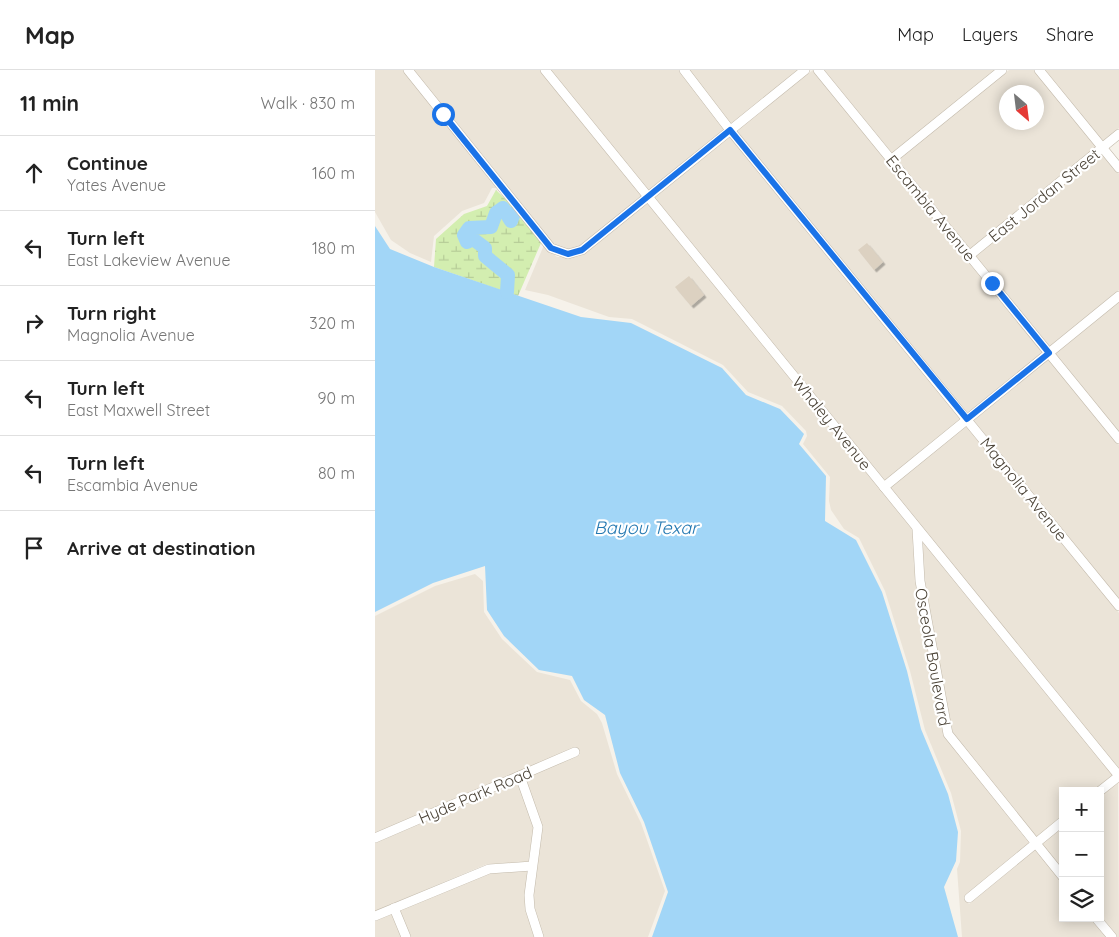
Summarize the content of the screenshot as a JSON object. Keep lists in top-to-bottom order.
{
  "streets": {
    "street": [
      "East Jordan Street",
      "Escambia Avenue",
      "Whaley Avenue",
      "Magnolia Avenue",
      "Osceola Boulevard",
      "Hyde Park Road"
    ]
  },
  "crossings": [
    ["East Jordan Street", "Escambia Avenue"],
    ["Whaley Avenue", "Osceola Boulevard"]
  ],
  "water": ["Bayou Texar"],
  "north": "bottom right",
  "page": {
    "header": "Map",
    "nav": ["Map", "Layers", "Share"],
    "heading": ["11 min", "Walk · 830 m"],
    "list": [
      ["Continue", "Yates Avenue", "160 m"],
      ["Turn left", "East Lakeview Avenue", "180 m"],
      ["Turn right", "Magnolia Avenue", "320 m"],
      ["Turn left", "East Maxwell Street", "90 m"],
      ["Turn left", "Escambia Avenue", "80 m"],
      "Arrive at destination"
    ],
    "map_buttons": ["+", "−"]
  }
}
